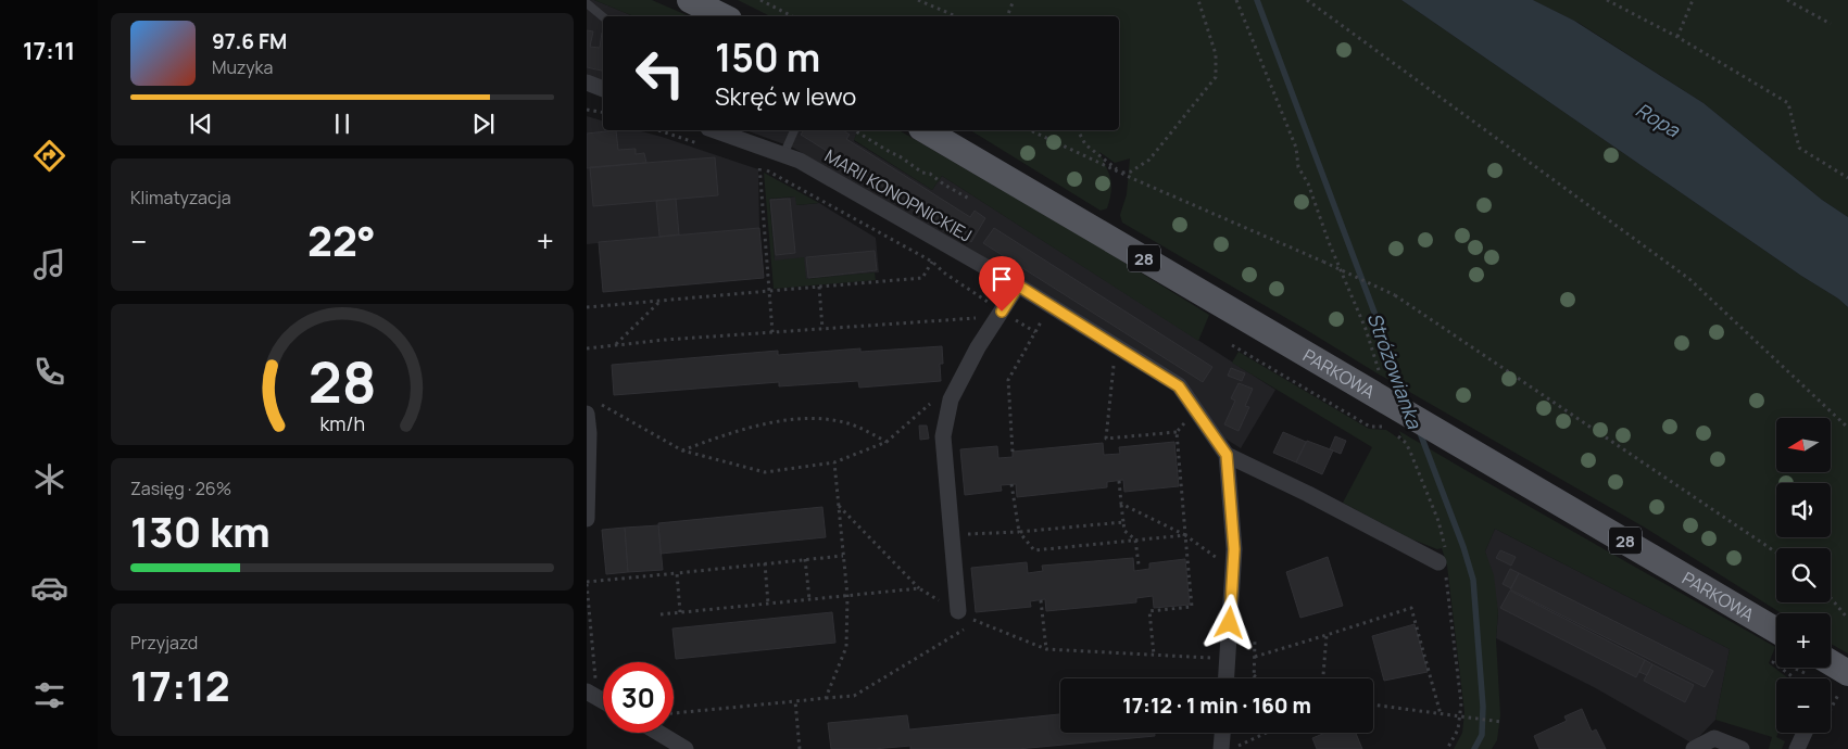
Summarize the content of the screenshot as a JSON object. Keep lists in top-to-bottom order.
{
  "streets": {
    "main road": ["28", "PARKOWA"],
    "street": ["MARII KONOPNICKIEJ"]
  },
  "water": ["Ropa", "Stróżowianka"],
  "north": "left",
  "page": {
    "tabs": "17:11",
    "turn": ["150 m", "Skręć w lewo"],
    "song": ["97.6 FM", "Muzyka"],
    "tile": [
      "Klimatyzacja",
      ["Zasięg · 26%", "130 km"],
      ["Przyjazd", "17:12"]
    ],
    "heat": ["−", "22°", "+"],
    "map_buttons": ["+", "−"],
    "limit": "30",
    "trip": "17:12 · 1 min · 160 m",
    "gauge": ["28", "km/h"]
  }
}
